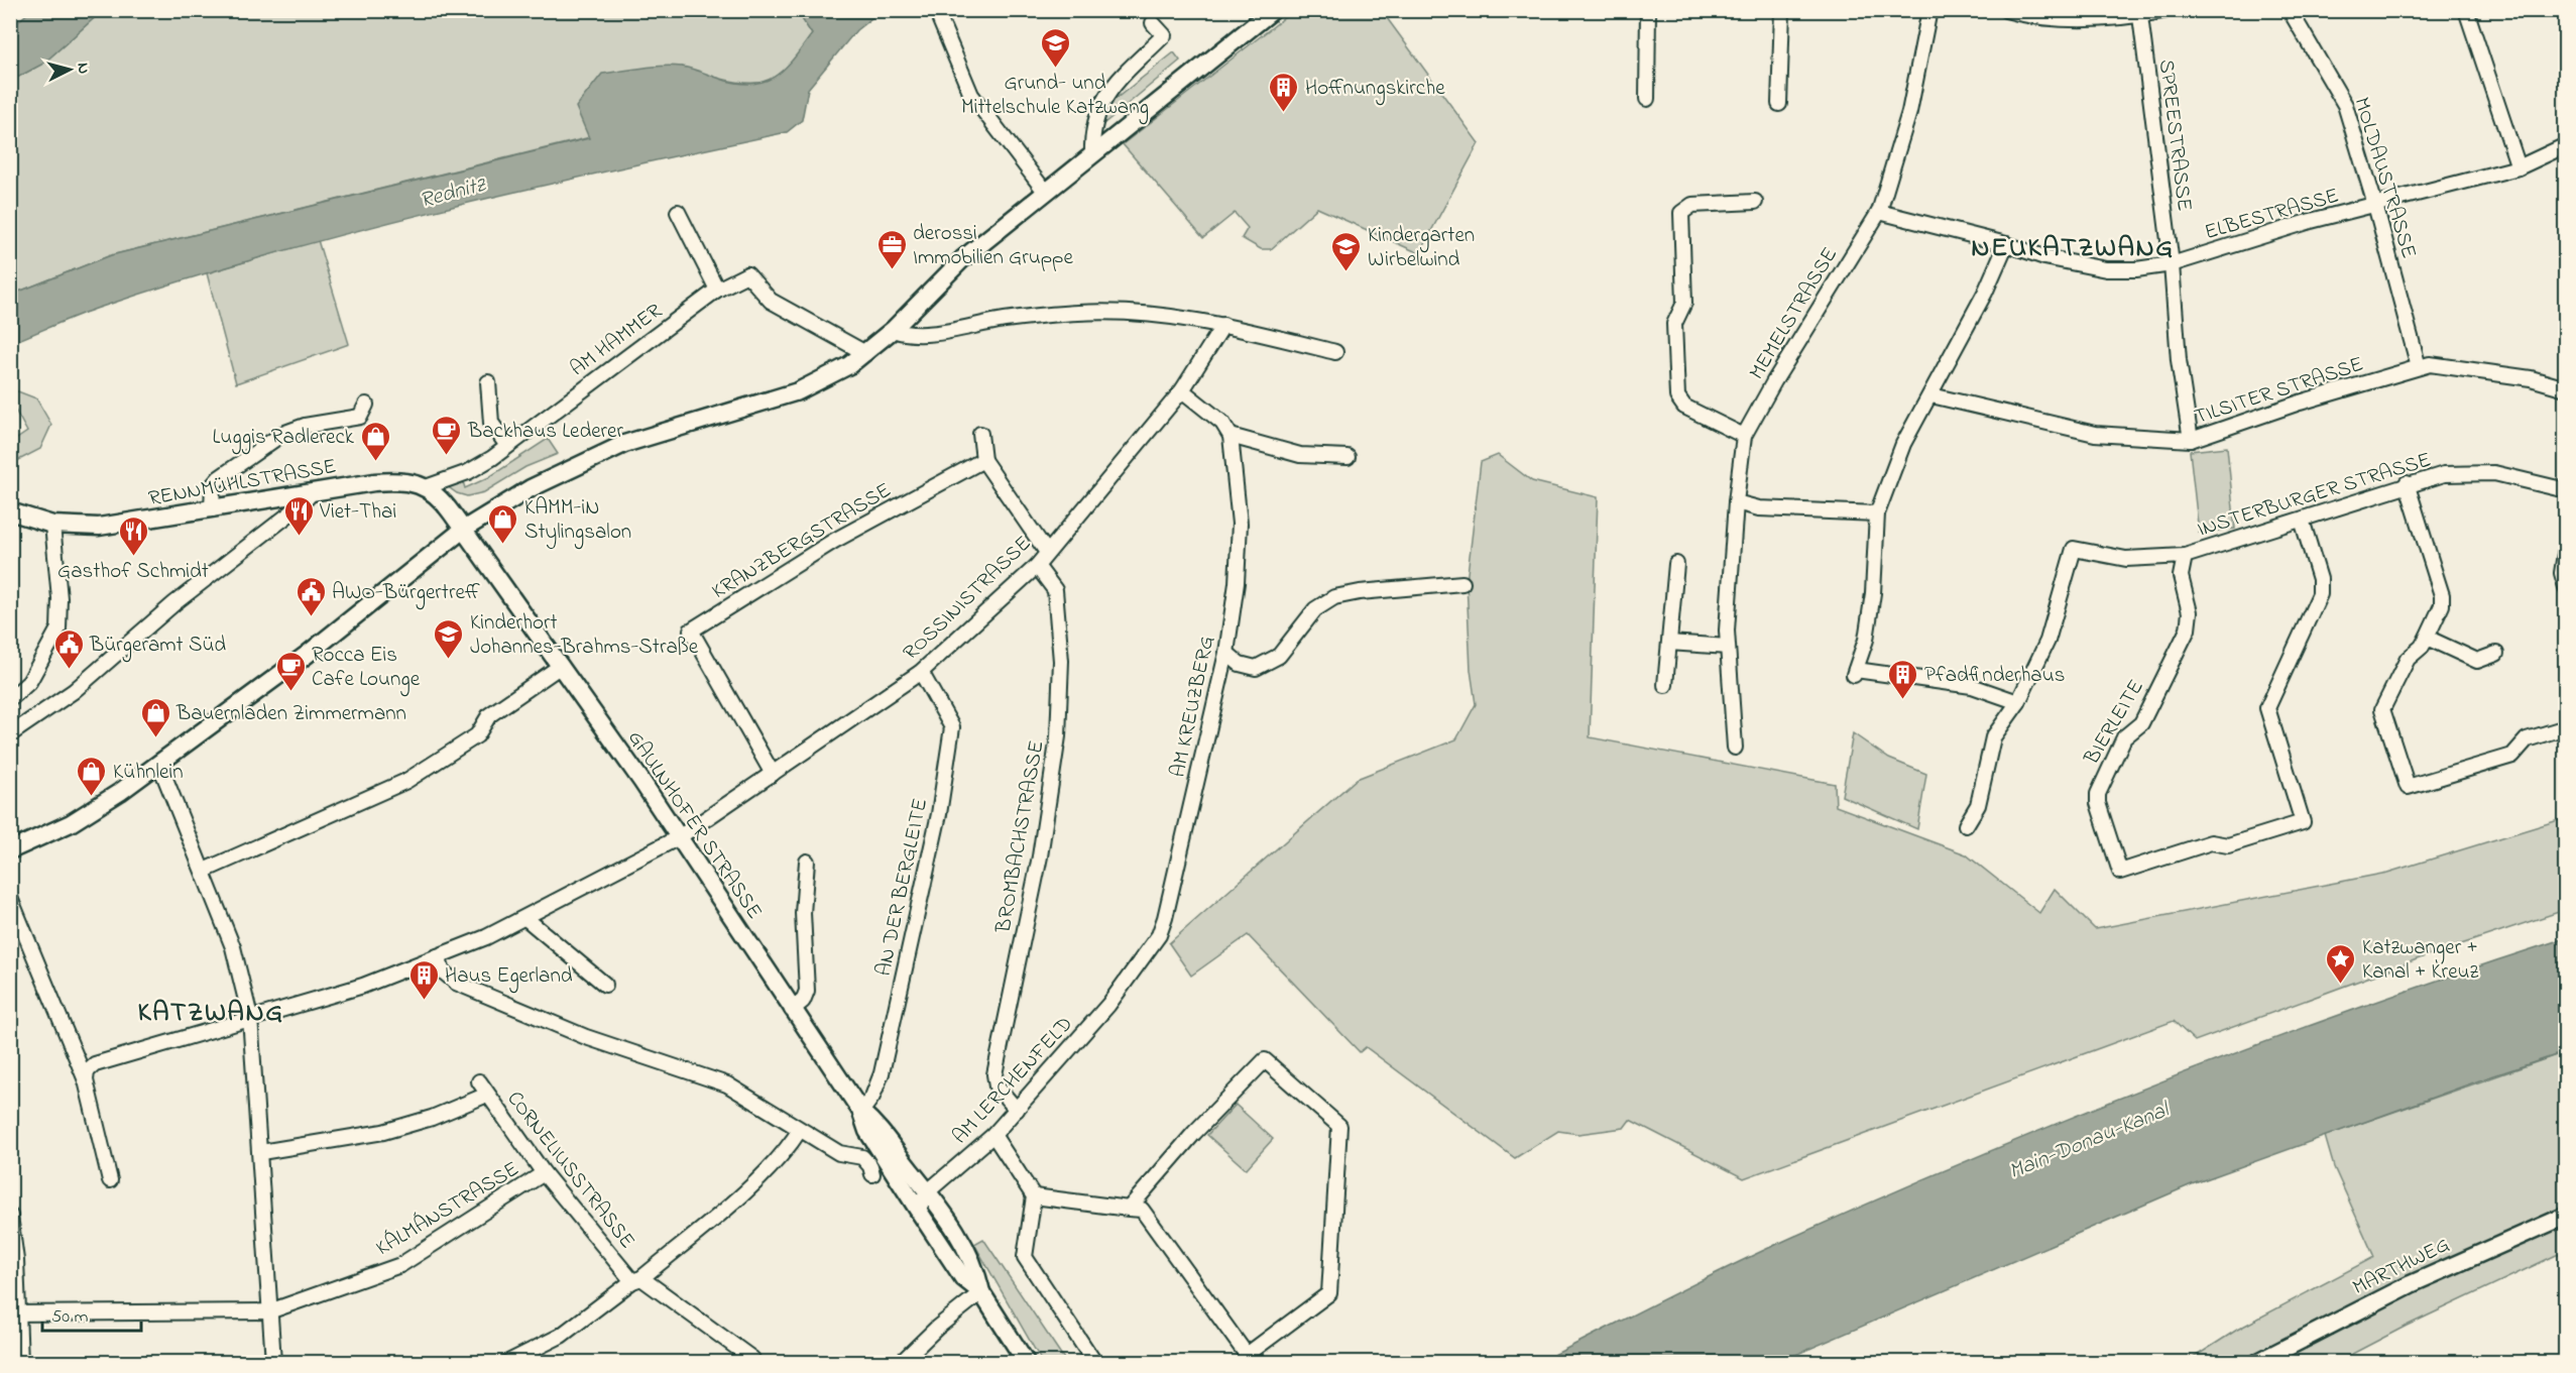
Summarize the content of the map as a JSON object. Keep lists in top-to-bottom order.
{
  "streets": {
    "main road": ["RENNMÜHLSTRASSE", "GAULNHOFER STRASSE", "MARTHWEG"],
    "street": [
      "SPREESTRASSE",
      "MOLDAUSTRASSE",
      "ELBESTRASSE",
      "MEMELSTRASSE",
      "AM HAMMER",
      "TILSITER STRASSE",
      "INSTERBURGER STRASSE",
      "KRANZBERGSTRASSE",
      "ROSSINISTRASSE",
      "AM KREUZBERG",
      "BIERLEITE",
      "BROMBACHSTRASSE",
      "AN DER BERGLEITE",
      "AM LERCHENFELD",
      "CORNELIUSSTRASSE",
      "KÁLMÁNSTRASSE"
    ]
  },
  "crossings": [
    ["SPREESTRASSE", "ELBESTRASSE"],
    ["SPREESTRASSE", "TILSITER STRASSE"],
    ["MOLDAUSTRASSE", "ELBESTRASSE"],
    ["MOLDAUSTRASSE", "TILSITER STRASSE"],
    ["ELBESTRASSE", "MEMELSTRASSE"],
    ["AM HAMMER", "RENNMÜHLSTRASSE"],
    ["INSTERBURGER STRASSE", "BIERLEITE"],
    ["KRANZBERGSTRASSE", "ROSSINISTRASSE"],
    ["ROSSINISTRASSE", "GAULNHOFER STRASSE"],
    ["ROSSINISTRASSE", "BROMBACHSTRASSE"],
    ["ROSSINISTRASSE", "AN DER BERGLEITE"],
    ["AM KREUZBERG", "AM LERCHENFELD"],
    ["GAULNHOFER STRASSE", "AN DER BERGLEITE"],
    ["GAULNHOFER STRASSE", "AM LERCHENFELD"],
    ["BROMBACHSTRASSE", "AM LERCHENFELD"],
    ["CORNELIUSSTRASSE", "KÁLMÁNSTRASSE"]
  ],
  "districts": ["NEUKATZWANG", "KATZWANG"],
  "water": ["Rednitz", "Main-Donau-Kanal"],
  "places": {
    "school or university": ["Grund- und Mittelschule Katzwang", "Kindergarten Wirbelwind", "Kinderhort Johannes-Brahms-Straße"],
    "building": ["Hoffnungskirche", "Pfadfinderhaus", "Haus Egerland"],
    "office": ["derossi Immobilien Gruppe"],
    "cafe": ["Backhaus Lederer", "Rocca Eis Cafe Lounge"],
    "shop": [
      "Luggis Radlereck",
      "KAMM-iN Stylingsalon",
      "Bauernladen Zimmermann",
      "Kühnlein"
    ],
    "restaurant": ["Viet-Thai", "Gasthof Schmidt"],
    "public building": ["AWO-Bürgertreff", "Bürgeramt Süd"],
    "place": ["Katzwanger + Kanal + Kreuz"]
  },
  "scale_bar": "50 m",
  "north": "right"
}
